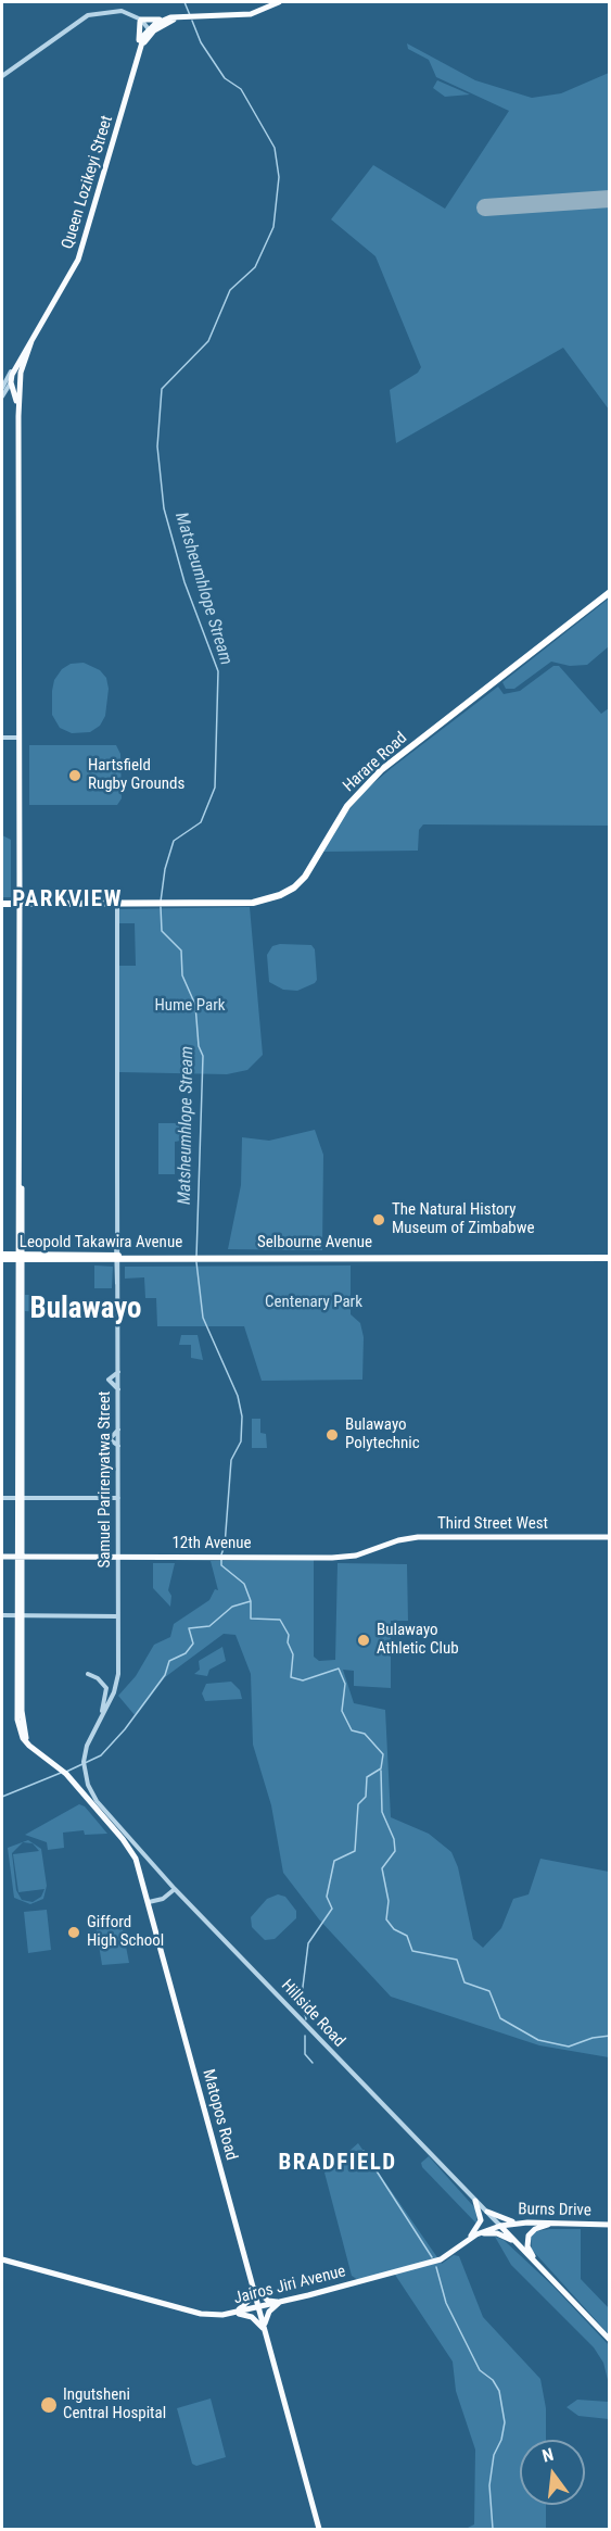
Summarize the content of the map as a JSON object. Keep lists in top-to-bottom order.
{
  "streets": {
    "highway": ["Harare Road", "Leopold Takawira Avenue", "Selbourne Avenue"],
    "main road": [
      "Queen Lozikeyi Street",
      "Third Street West",
      "12th Avenue",
      "Hillside Road",
      "Matopos Road",
      "Burns Drive",
      "Jairos Jiri Avenue"
    ],
    "street": ["Samuel Parirenyatwa Street"]
  },
  "crossings": [
    ["Harare Road", "Samuel Parirenyatwa Street"],
    ["Leopold Takawira Avenue", "Selbourne Avenue"],
    ["Leopold Takawira Avenue", "Samuel Parirenyatwa Street"],
    ["Samuel Parirenyatwa Street", "12th Avenue"],
    ["Samuel Parirenyatwa Street", "Hillside Road"],
    ["Third Street West", "12th Avenue"],
    ["Hillside Road", "Burns Drive"],
    ["Hillside Road", "Jairos Jiri Avenue"],
    ["Matopos Road", "Jairos Jiri Avenue"],
    ["Burns Drive", "Jairos Jiri Avenue"]
  ],
  "districts": ["PARKVIEW", "Bulawayo", "BRADFIELD"],
  "water": ["Matsheumhlope Stream"],
  "parks": ["Hume Park", "Centenary Park"],
  "places": [
    "Hartsfield Rugby Grounds",
    "The Natural History Museum of Zimbabwe",
    "Bulawayo Polytechnic",
    "Bulawayo Athletic Club",
    "Gifford High School",
    "Ingutsheni Central Hospital"
  ],
  "north": "top"
}
